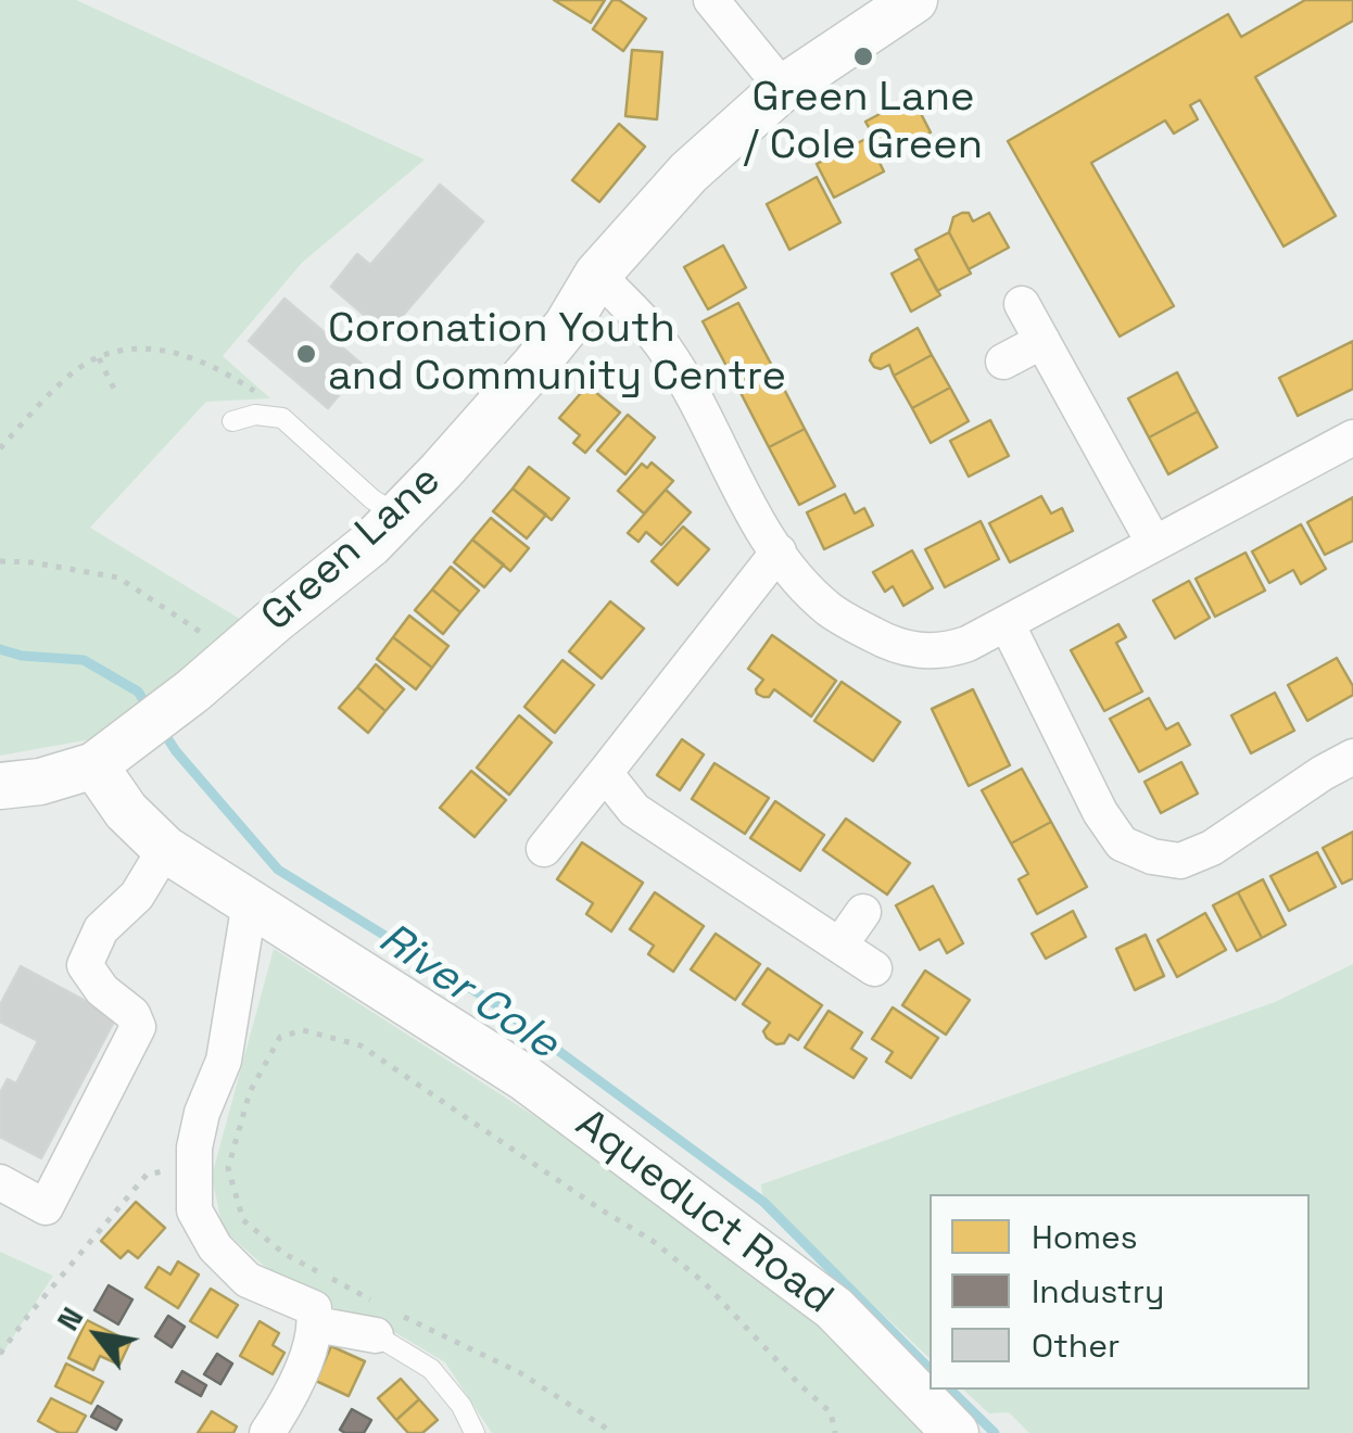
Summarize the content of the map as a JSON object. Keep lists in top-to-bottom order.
{
  "streets": {
    "street": ["Green Lane", "Aqueduct Road"]
  },
  "crossings": [
    ["Green Lane", "Aqueduct Road"]
  ],
  "water": ["River Cole"],
  "places": ["Green Lane / Cole Green", "Coronation Youth and Community Centre"],
  "legend": ["Homes", "Industry", "Other"],
  "north": "top left"
}
